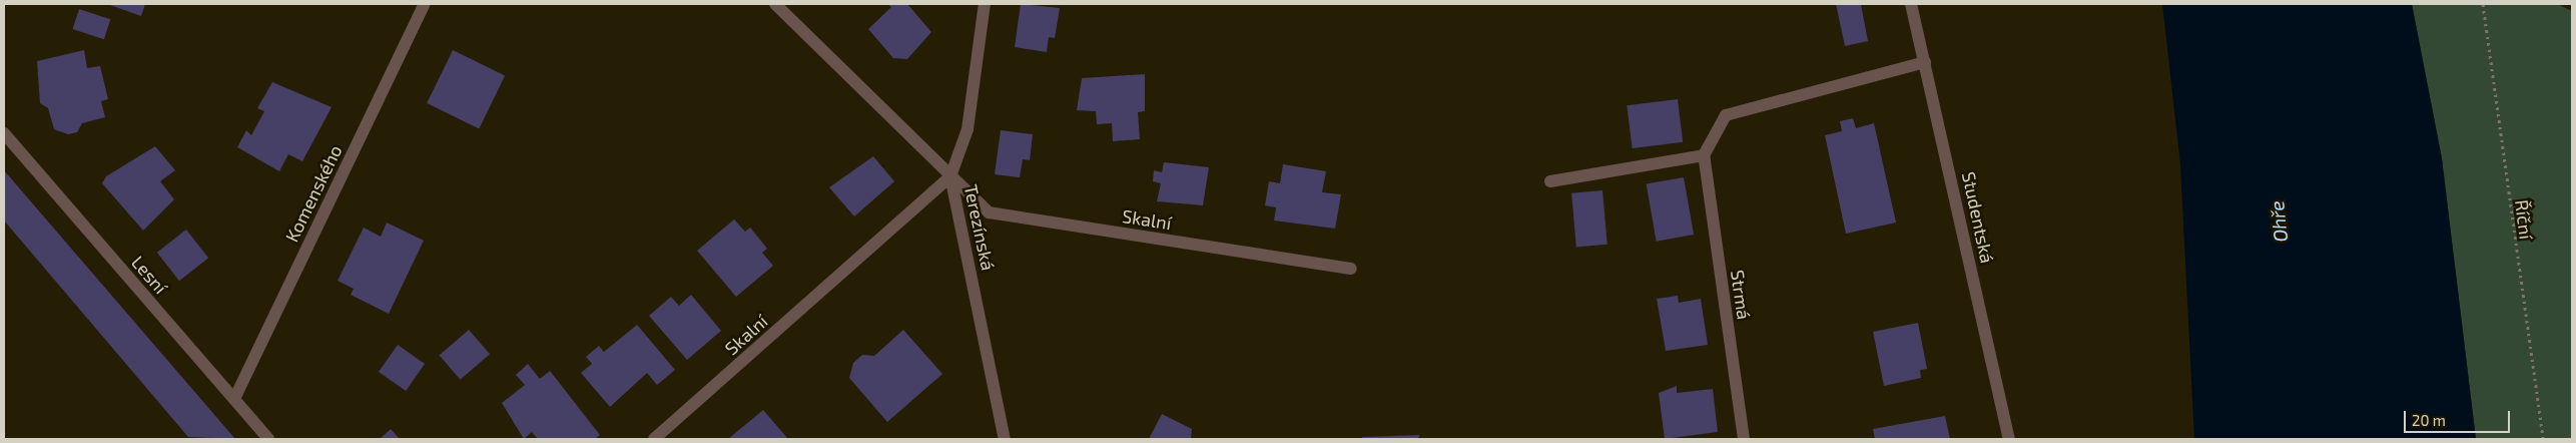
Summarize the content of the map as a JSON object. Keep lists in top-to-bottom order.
{
  "streets": {
    "street": [
      "Komenského",
      "Studentská",
      "Skalní",
      "Terezínská",
      "Lesní",
      "Strmá"
    ],
    "path": ["Říční"]
  },
  "crossings": [
    ["Komenského", "Lesní"],
    ["Skalní", "Terezínská"]
  ],
  "water": ["Ohře"],
  "scale_bar": "20 m"
}
